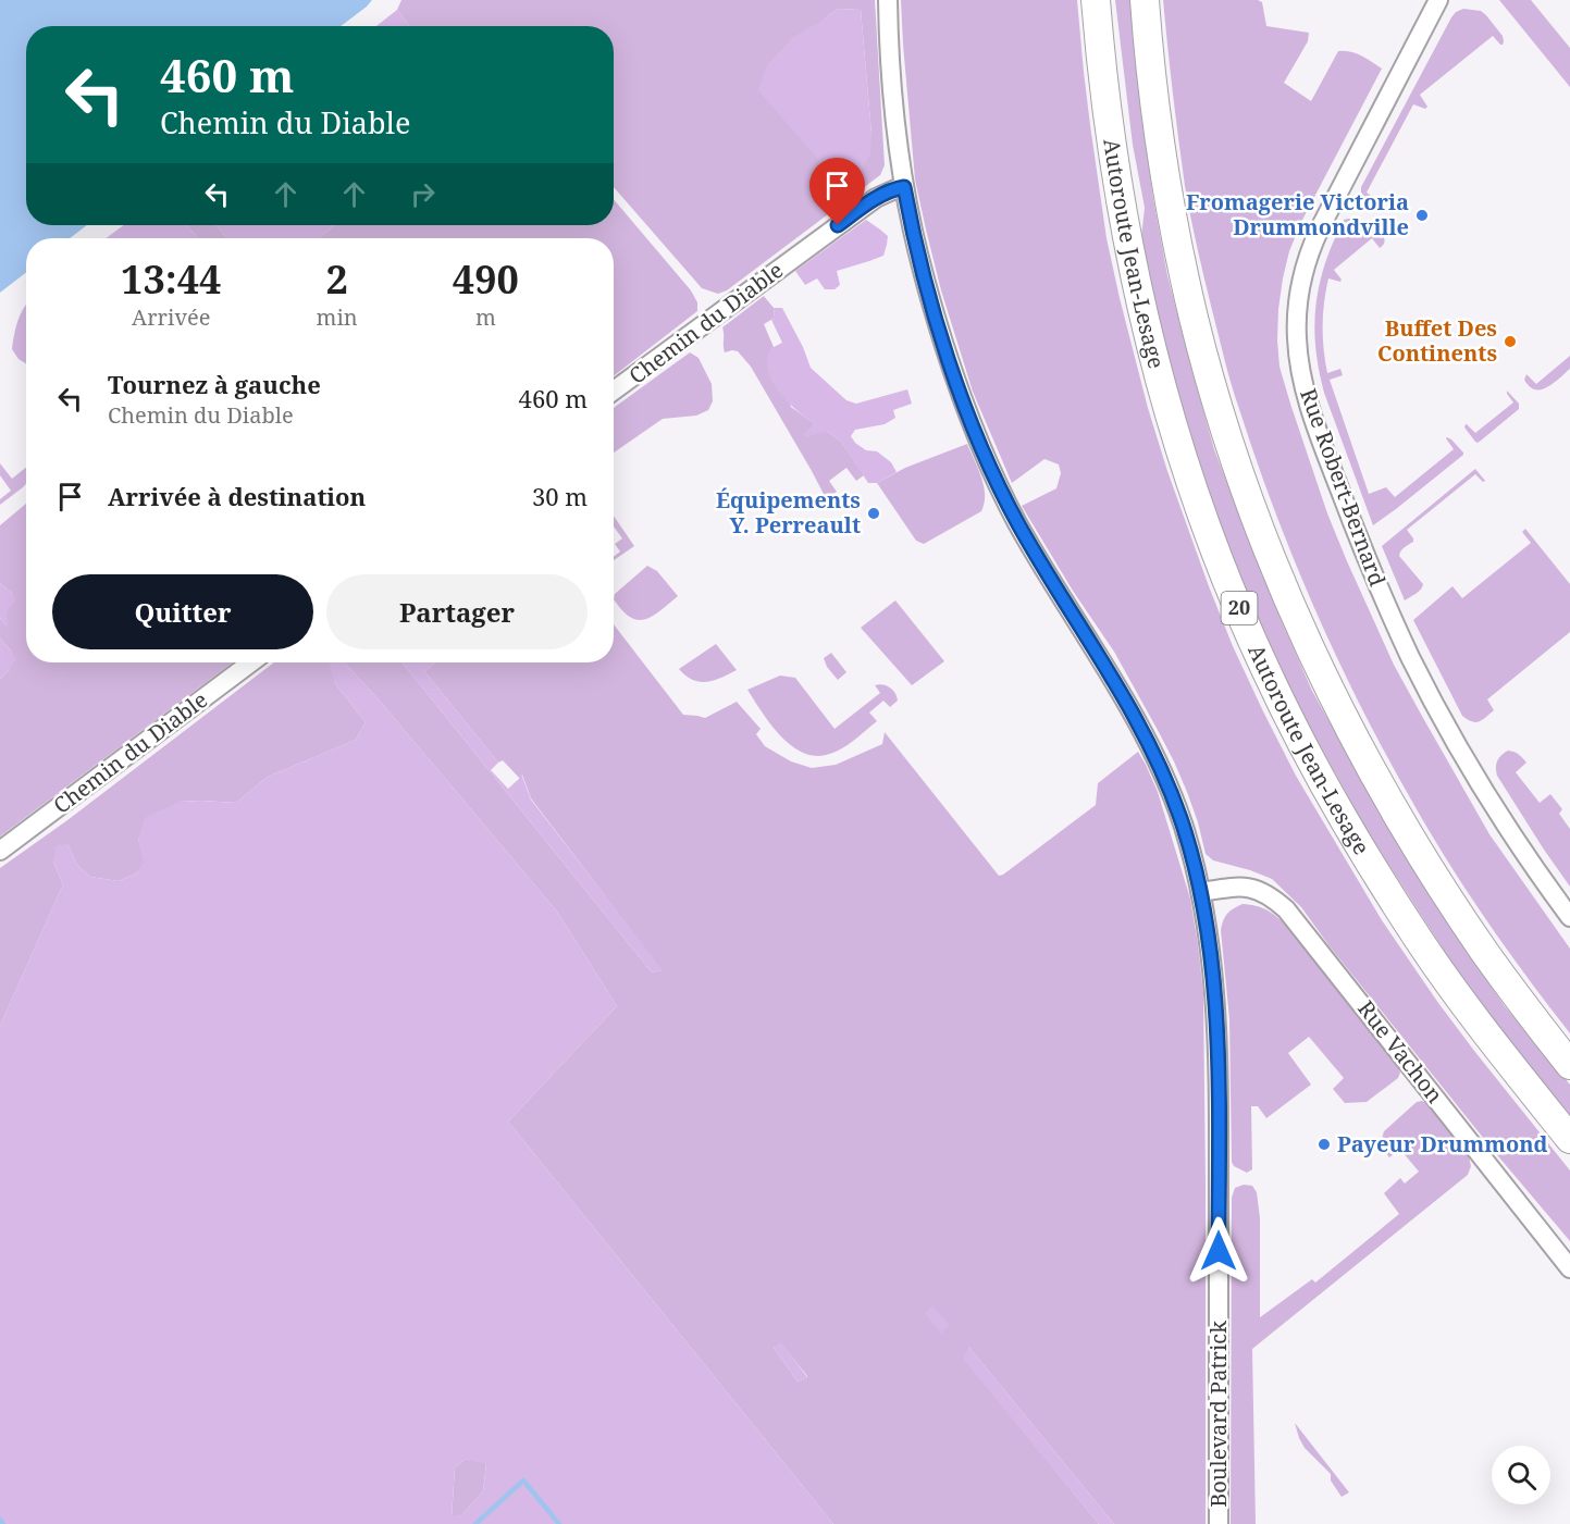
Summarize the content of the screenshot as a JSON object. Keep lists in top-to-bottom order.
{
  "streets": {
    "highway": ["Autoroute Jean-Lesage", "20"],
    "street": [
      "Chemin du Diable",
      "Rue Robert-Bernard",
      "Rue Vachon",
      "Boulevard Patrick"
    ]
  },
  "crossings": [
    ["Chemin du Diable", "Boulevard Patrick"],
    ["Rue Vachon", "Boulevard Patrick"]
  ],
  "places": [
    "Fromagerie Victoria Drummondville",
    "Buffet Des Continents",
    "Équipements Y. Perreault",
    "Payeur Drummond"
  ],
  "page": {
    "turn": ["460 m", "Chemin du Diable"],
    "eta": [
      "13:44",
      "Arrivée",
      "2",
      "min",
      "490",
      "m"
    ],
    "list": [
      {
        "name": "Tournez à gauche",
        "note": "Chemin du Diable",
        "value": "460 m"
      },
      {
        "name": "Arrivée à destination",
        "value": "30 m"
      }
    ],
    "buttons": ["Quitter", "Partager"]
  }
}
